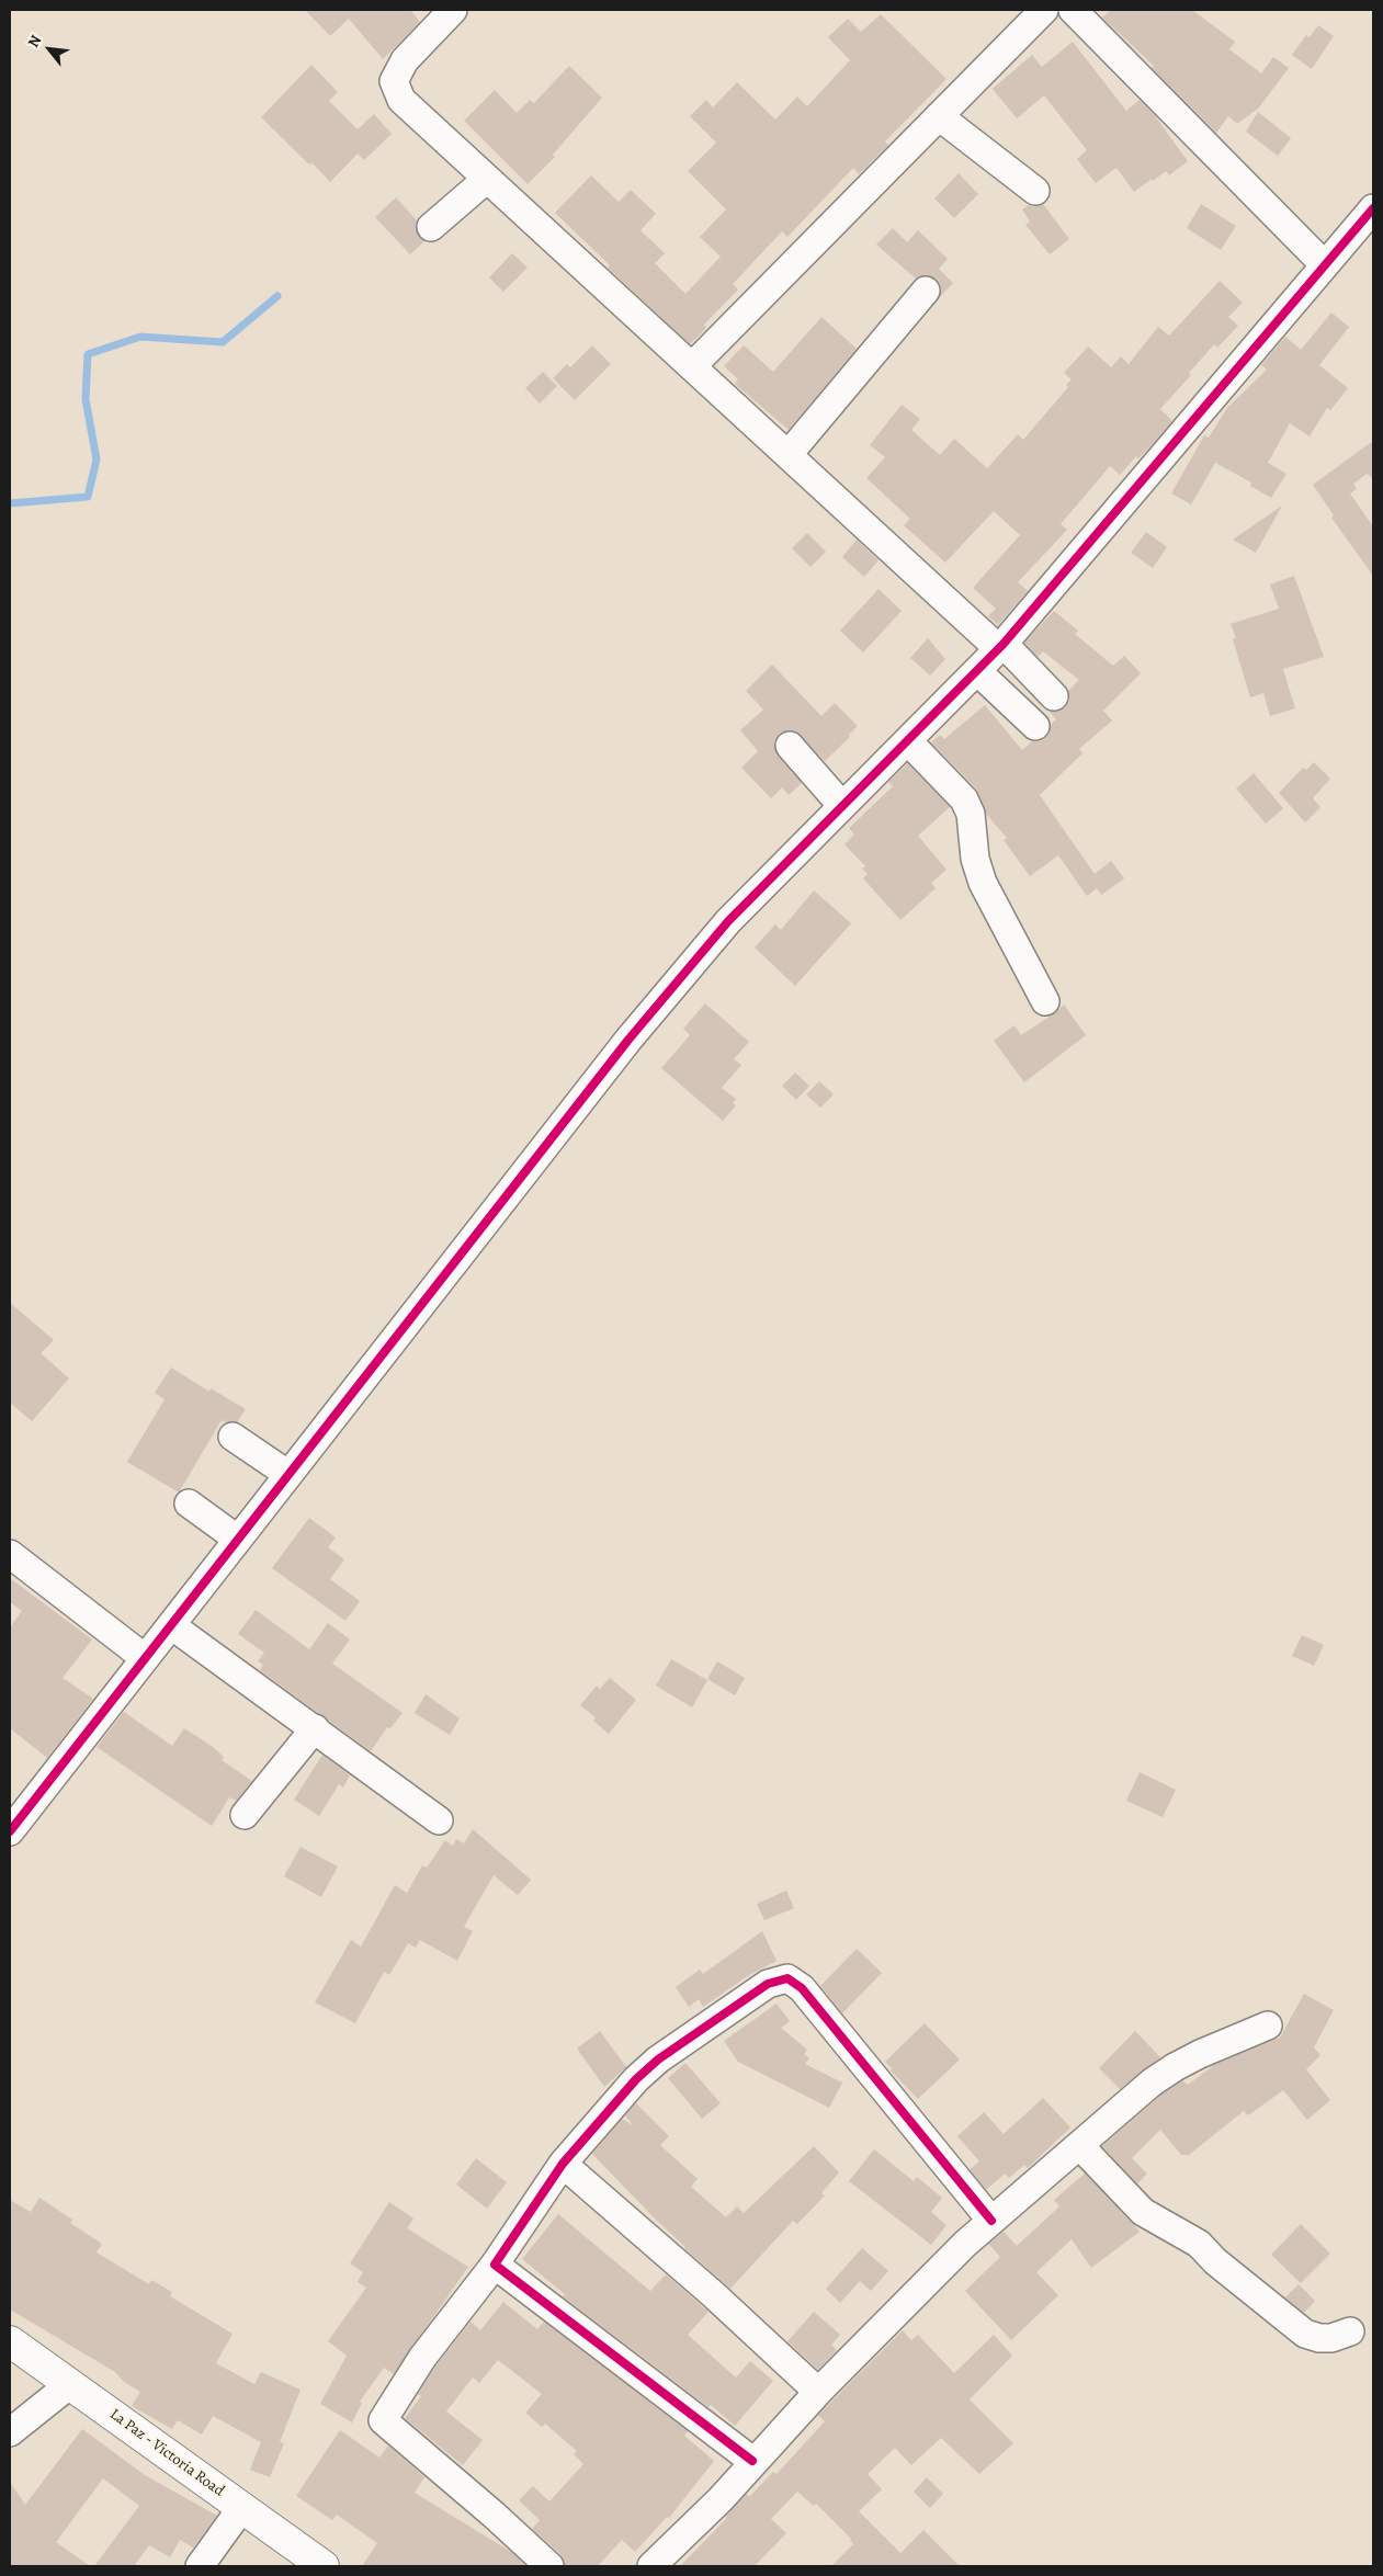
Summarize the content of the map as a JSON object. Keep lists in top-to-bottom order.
{
  "streets": {
    "main road": ["La Paz - Victoria Road"]
  },
  "north": "top left"
}
